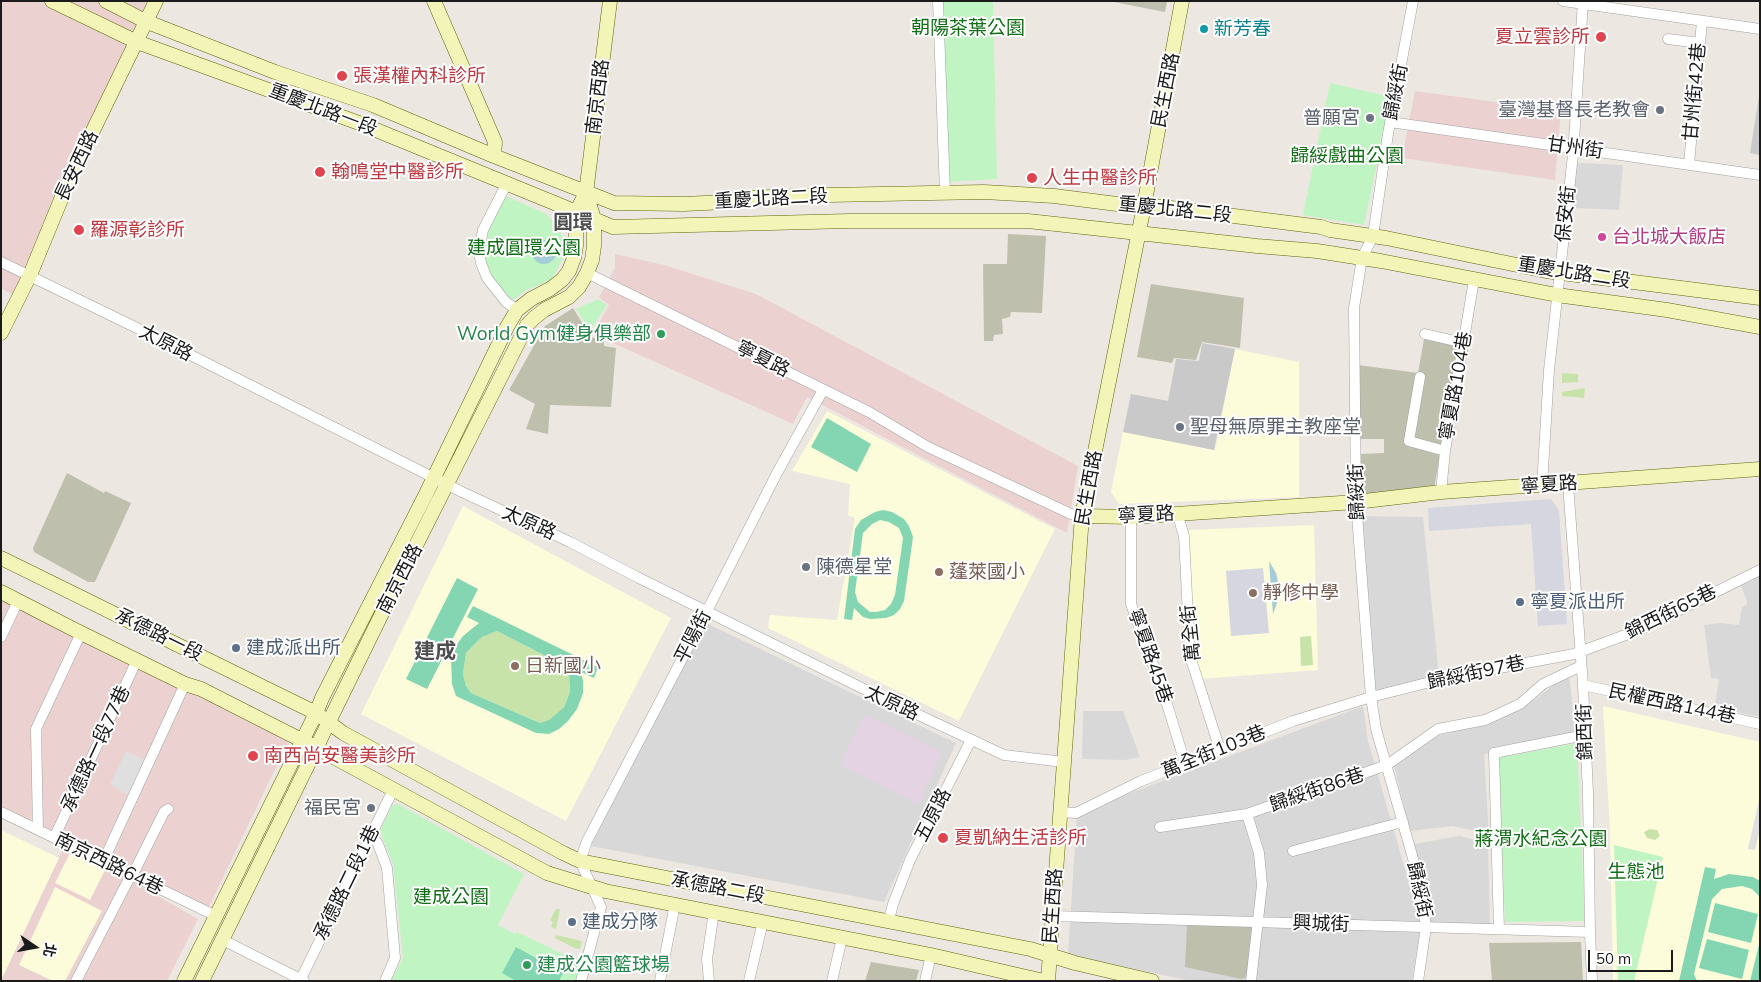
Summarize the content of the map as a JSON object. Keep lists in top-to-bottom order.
{
  "streets": {
    "main road": [
      "民生西路",
      "南京西路",
      "重慶北路一段",
      "長安西路",
      "重慶北路二段",
      "寧夏路",
      "承德路一段",
      "承德路二段"
    ],
    "street": [
      "歸綏街",
      "甘州街42巷",
      "甘州街",
      "保安街",
      "太原路",
      "寧夏路104巷",
      "錦西街65巷",
      "萬全街",
      "平陽街",
      "寧夏路45巷",
      "歸綏街97巷",
      "民權西路144巷",
      "錦西街",
      "承德路一段77巷",
      "萬全街103巷",
      "歸綏街86巷",
      "五原路",
      "南京西路64巷",
      "承德路二段1巷",
      "興城街"
    ]
  },
  "crossings": [
    ["民生西路", "重慶北路二段"],
    ["民生西路", "太原路"],
    ["民生西路", "寧夏路"],
    ["民生西路", "萬全街103巷"],
    ["民生西路", "承德路二段"],
    ["民生西路", "興城街"],
    ["歸綏街", "甘州街"],
    ["歸綏街", "重慶北路二段"],
    ["歸綏街", "寧夏路"],
    ["歸綏街", "歸綏街97巷"],
    ["歸綏街", "萬全街103巷"],
    ["歸綏街", "歸綏街86巷"],
    ["歸綏街", "興城街"],
    ["甘州街42巷", "甘州街"],
    ["南京西路", "重慶北路一段"],
    ["南京西路", "重慶北路二段"],
    ["南京西路", "太原路"],
    ["南京西路", "寧夏路"],
    ["南京西路", "承德路一段"],
    ["南京西路", "南京西路64巷"],
    ["南京西路", "承德路二段"],
    ["重慶北路一段", "長安西路"],
    ["重慶北路一段", "重慶北路二段"],
    ["甘州街", "保安街"],
    ["長安西路", "太原路"],
    ["重慶北路二段", "保安街"],
    ["重慶北路二段", "寧夏路104巷"],
    ["保安街", "寧夏路"],
    ["太原路", "平陽街"],
    ["太原路", "五原路"],
    ["寧夏路", "寧夏路104巷"],
    ["寧夏路", "萬全街"],
    ["寧夏路", "平陽街"],
    ["寧夏路", "寧夏路45巷"],
    ["寧夏路", "錦西街"],
    ["錦西街65巷", "歸綏街97巷"],
    ["錦西街65巷", "錦西街"],
    ["萬全街", "萬全街103巷"],
    ["承德路一段", "承德路一段77巷"],
    ["承德路一段", "承德路二段"],
    ["平陽街", "承德路二段"],
    ["寧夏路45巷", "萬全街103巷"],
    ["歸綏街97巷", "錦西街"],
    ["歸綏街97巷", "萬全街103巷"],
    ["民權西路144巷", "錦西街"],
    ["錦西街", "歸綏街86巷"],
    ["錦西街", "興城街"],
    ["承德路一段77巷", "南京西路64巷"],
    ["五原路", "承德路二段"],
    ["承德路二段1巷", "承德路二段"]
  ],
  "districts": ["圓環", "建成"],
  "parks": [
    "朝陽茶葉公園",
    "歸綏戲曲公園",
    "建成圓環公園",
    "蔣渭水紀念公園",
    "生態池",
    "建成公園"
  ],
  "places": [
    "新芳春",
    "夏立雲診所",
    "張漢權內科診所",
    "臺灣基督長老教會",
    "普願宮",
    "翰鳴堂中醫診所",
    "人生中醫診所",
    "羅源彰診所",
    "台北城大飯店",
    "World Gym健身俱樂部",
    "聖母無原罪主教座堂",
    "陳德星堂",
    "蓬萊國小",
    "靜修中學",
    "寧夏派出所",
    "建成派出所",
    "日新國小",
    "南西尚安醫美診所",
    "福民宮",
    "夏凱納生活診所",
    "建成分隊",
    "建成公園籃球場"
  ],
  "scale_bar": "50 m",
  "north": "right"
}
